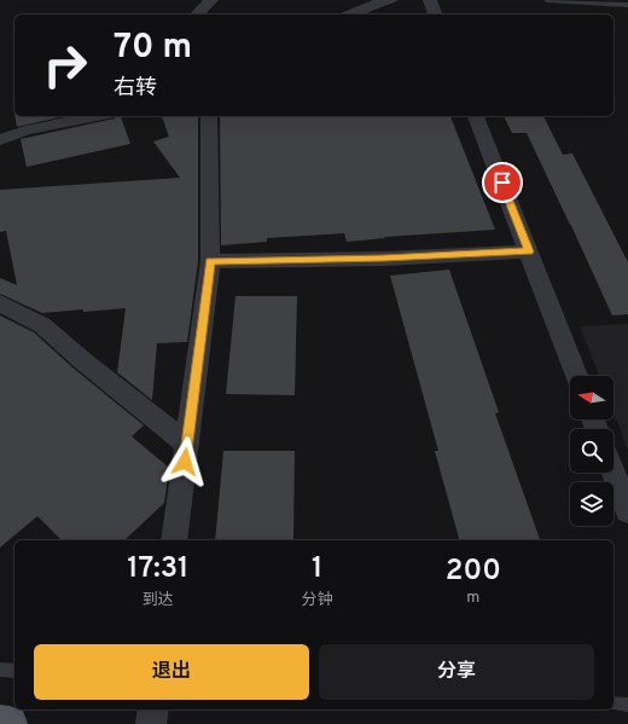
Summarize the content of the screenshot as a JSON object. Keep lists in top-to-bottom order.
{
  "north": "left",
  "page": {
    "turn": ["70 m", "右转"],
    "eta": [
      "17:31",
      "到达",
      "1",
      "分钟",
      "200",
      "m"
    ],
    "buttons": ["退出", "分享"]
  }
}
